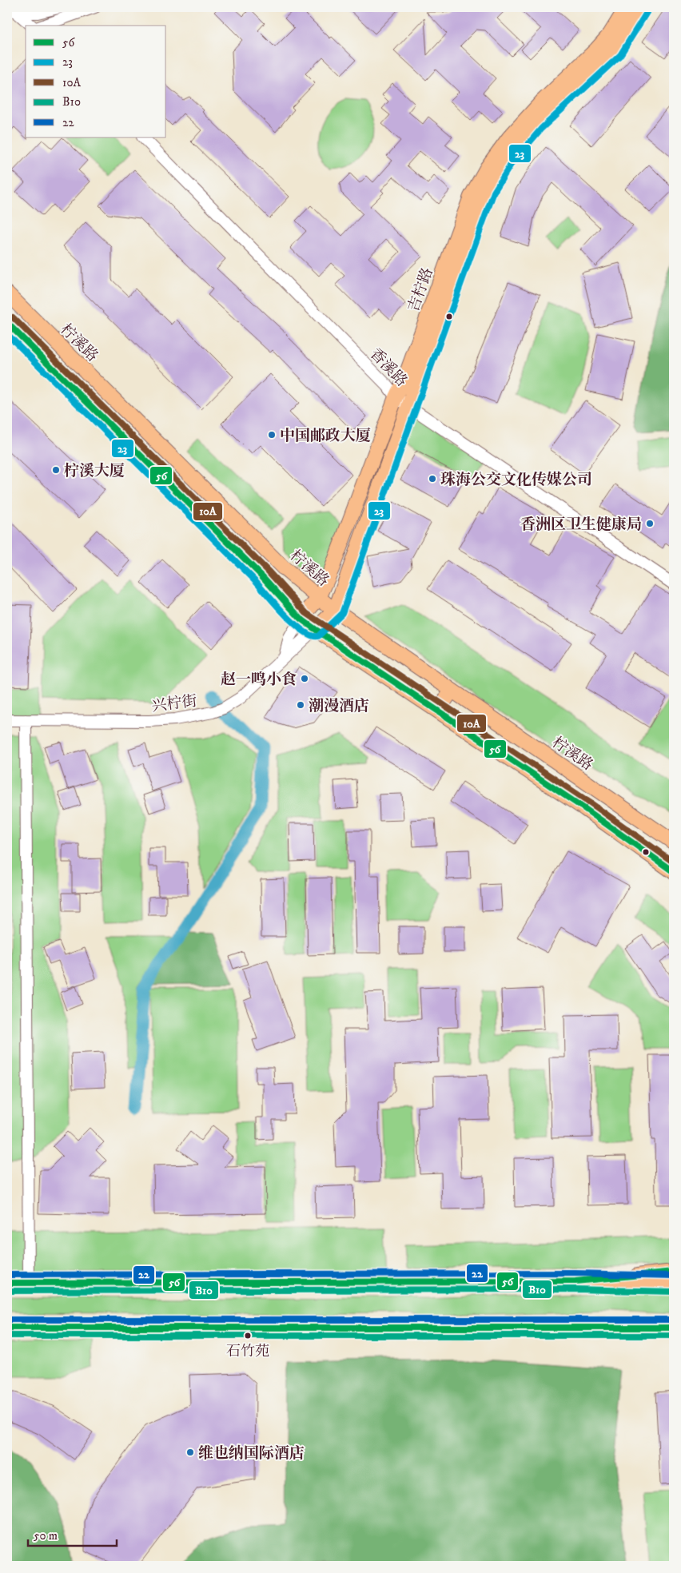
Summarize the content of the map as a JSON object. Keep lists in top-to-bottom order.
{
  "streets": {
    "main road": ["吉柠路", "柠溪路"],
    "street": ["香溪路", "兴柠街"]
  },
  "crossings": [
    ["吉柠路", "柠溪路"],
    ["吉柠路", "香溪路"]
  ],
  "places": [
    "中国邮政大厦",
    "柠溪大厦",
    "珠海公交文化传媒公司",
    "香洲区卫生健康局",
    "赵一鸣小食",
    "潮漫酒店",
    "石竹苑",
    "维也纳国际酒店"
  ],
  "lines": [
    "transit line 23",
    "transit line 10A",
    "transit line 56",
    "transit line 22",
    "transit line B10"
  ],
  "legend": [
    "56",
    "23",
    "10A",
    "B10",
    "22"
  ],
  "scale_bar": "50 m"
}
